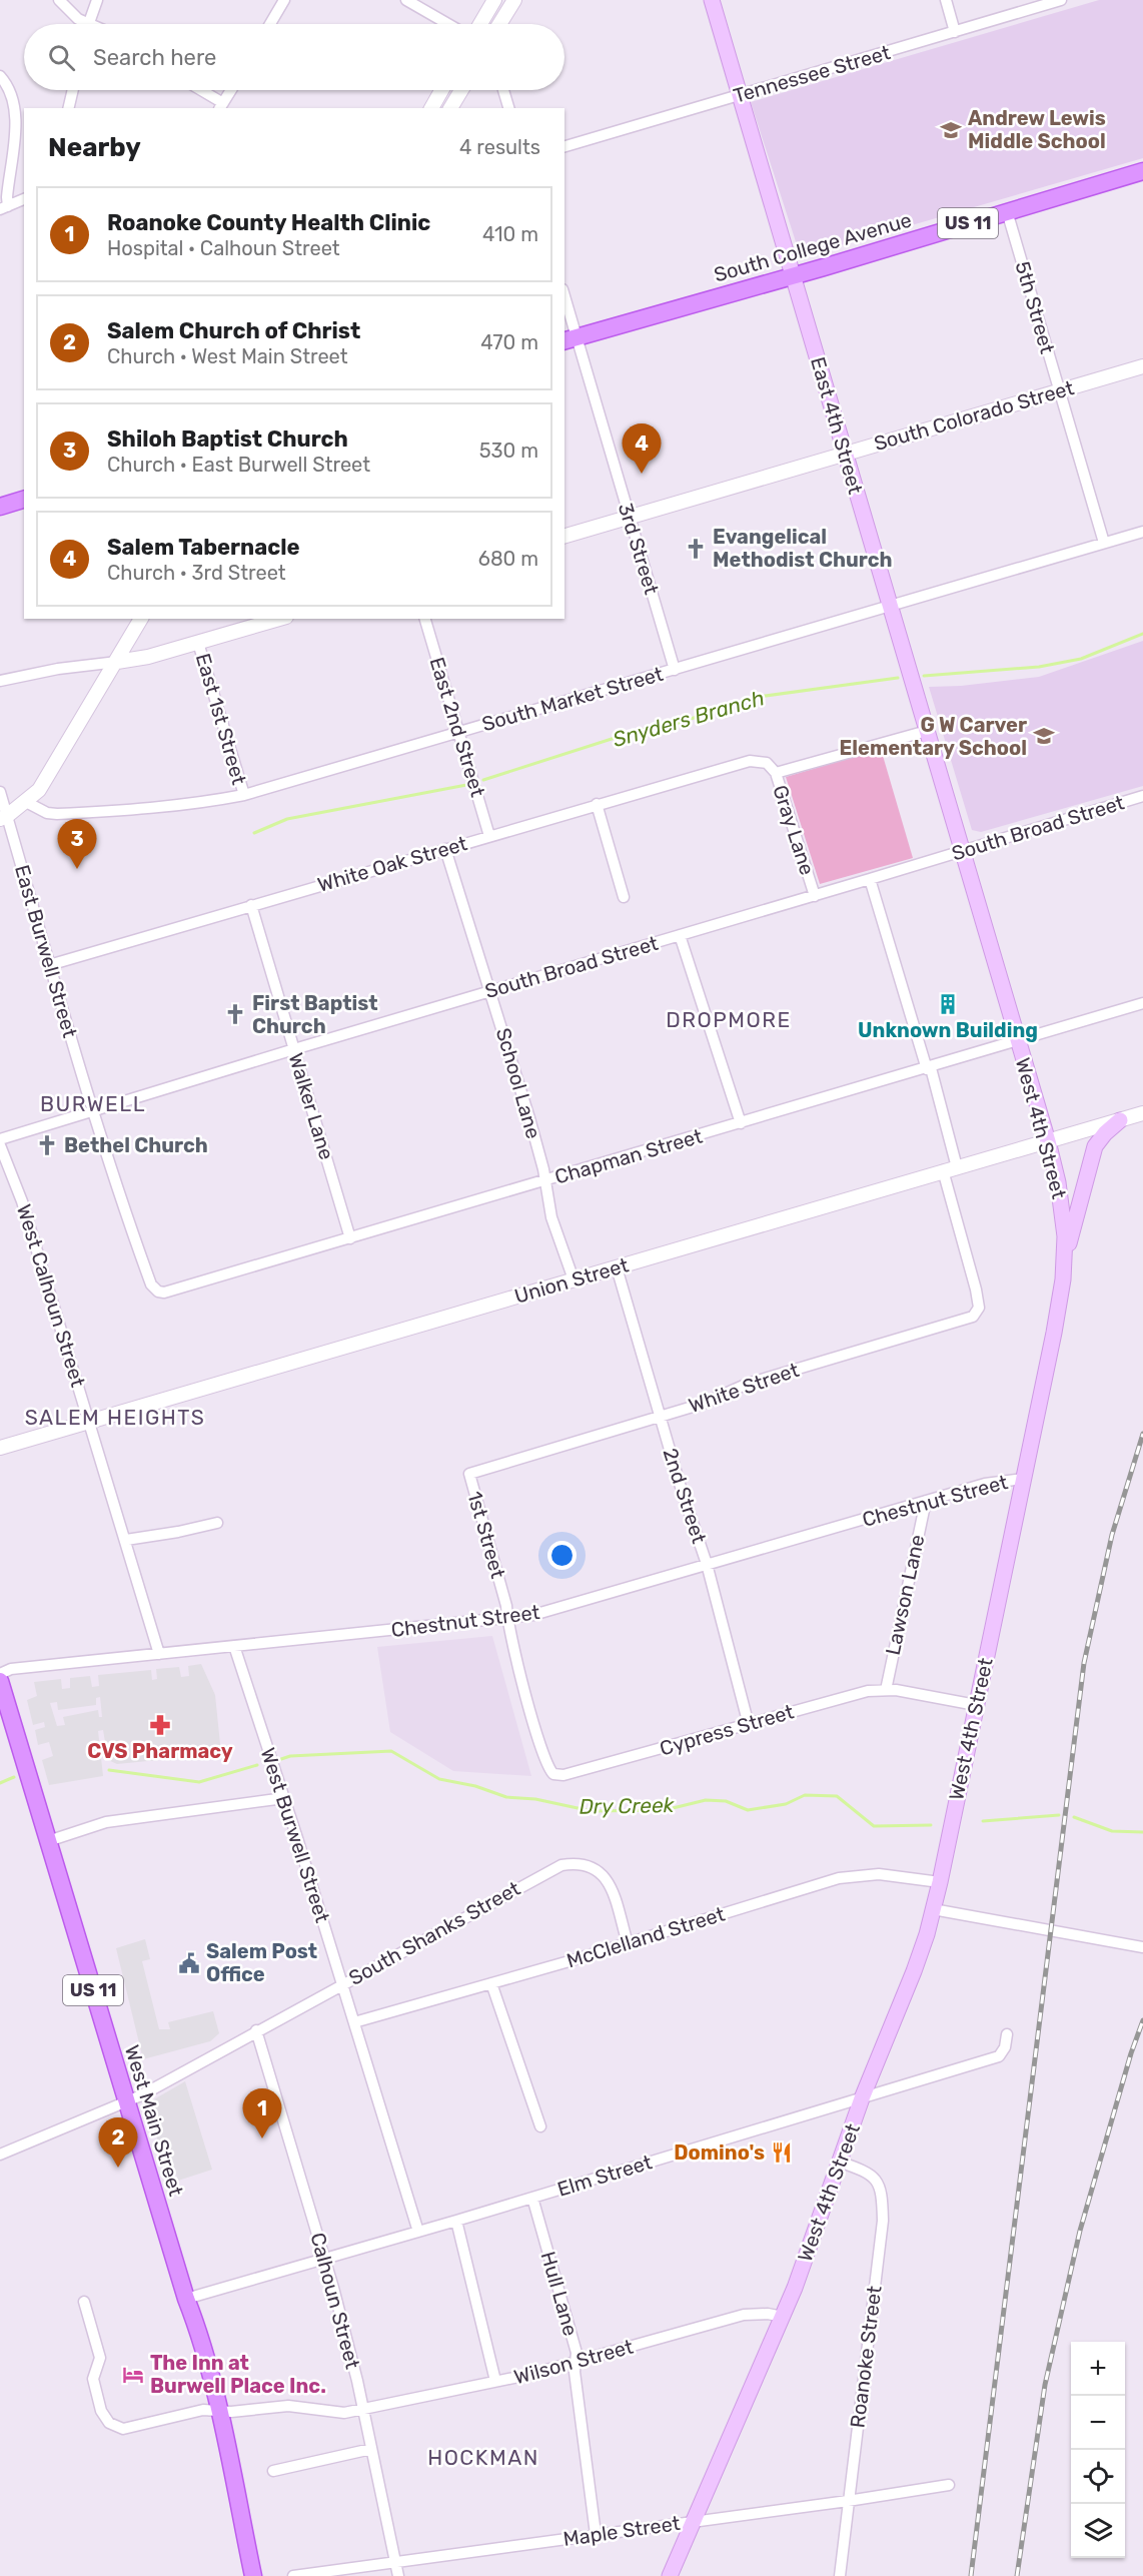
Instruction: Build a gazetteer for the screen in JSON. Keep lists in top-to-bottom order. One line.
{"streets":{"main road":["US 11","South College Avenue","East 4th Street","West 4th Street","West Main Street"],"street":["Tennessee Street","5th Street","South Colorado Street","3rd Street","South Market Street","East 1st Street","East 2nd Street","South Broad Street","Gray Lane","White Oak Street","East Burwell Street","School Lane","Walker Lane","Chapman Street","Union Street","West Calhoun Street","White Street","2nd Street","Chestnut Street","1st Street","Lawson Lane","Cypress Street","West Burwell Street","South Shanks Street","McClelland Street","Elm Street","Hull Lane","Calhoun Street","Roanoke Street","Wilson Street","Maple Street"]},"crossings":[["Tennessee Street","East 4th Street"],["South College Avenue","5th Street"],["South College Avenue","East 4th Street"],["South College Avenue","3rd Street"],["5th Street","South Colorado Street"],["5th Street","South Market Street"],["South Colorado Street","East 4th Street"],["South Colorado Street","3rd Street"],["East 4th Street","South Market Street"],["East 4th Street","South Broad Street"],["East 4th Street","West 4th Street"],["3rd Street","South Market Street"],["South Market Street","East 1st Street"],["South Market Street","East 2nd Street"],["East 2nd Street","White Oak Street"],["South Broad Street","Gray Lane"],["South Broad Street","East Burwell Street"],["South Broad Street","School Lane"],["South Broad Street","Walker Lane"],["South Broad Street","West 4th Street"],["South Broad Street","Chapman Street"],["Gray Lane","White Oak Street"],["White Oak Street","East Burwell Street"],["White Oak Street","School Lane"],["White Oak Street","Walker Lane"],["East Burwell Street","Chapman Street"],["School Lane","Chapman Street"],["School Lane","Union Street"],["Walker Lane","Chapman Street"],["West 4th Street","Chapman Street"],["West 4th Street","Union Street"],["West 4th Street","Chestnut Street"],["West 4th Street","Cypress Street"],["West 4th Street","McClelland Street"],["West 4th Street","Elm Street"],["West 4th Street","Roanoke Street"],["West 4th Street","Wilson Street"],["West 4th Street","Maple Street"],["Union Street","West Calhoun Street"],["Union Street","White Street"],["Union Street","2nd Street"],["West Calhoun Street","Chestnut Street"],["White Street","2nd Street"],["White Street","1st Street"],["2nd Street","Chestnut Street"],["2nd Street","Cypress Street"],["Chestnut Street","1st Street"],["Chestnut Street","Lawson Lane"],["Chestnut Street","West Burwell Street"],["1st Street","Cypress Street"],["Lawson Lane","Cypress Street"],["West Burwell Street","South Shanks Street"],["West Burwell Street","McClelland Street"],["West Burwell Street","Elm Street"],["South Shanks Street","McClelland Street"],["South Shanks Street","West Main Street"],["South Shanks Street","Calhoun Street"],["West Main Street","Elm Street"],["West Main Street","Wilson Street"],["Elm Street","Hull Lane"],["Elm Street","Calhoun Street"],["Hull Lane","Wilson Street"],["Hull Lane","Maple Street"],["Calhoun Street","Wilson Street"],["Calhoun Street","Maple Street"],["Roanoke Street","Maple Street"]],"districts":["DROPMORE","BURWELL","SALEM HEIGHTS","HOCKMAN"],"water":["Snyders Branch","Dry Creek"],"places":{"school or university":["Andrew Lewis Middle School","G W Carver Elementary School"],"church":["Evangelical Methodist Church","First Baptist Church","Bethel Church"],"building":["Unknown Building"],"pharmacy":["CVS Pharmacy"],"public building":["Salem Post Office"],"restaurant":["Domino's"],"hotel":["The Inn at Burwell Place Inc."]},"page":{"search":"Search here","heading":["Nearby","4 results"],"list":[{"mark":"1","name":"Roanoke County Health Clinic","note":"Hospital · Calhoun Street","value":"410 m"},{"mark":"2","name":"Salem Church of Christ","note":"Church · West Main Street","value":"470 m"},{"mark":"3","name":"Shiloh Baptist Church","note":"Church · East Burwell Street","value":"530 m"},{"mark":"4","name":"Salem Tabernacle","note":"Church · 3rd Street","value":"680 m"}],"pins":["4","3","1","2"],"map_buttons":["+","−"]}}
